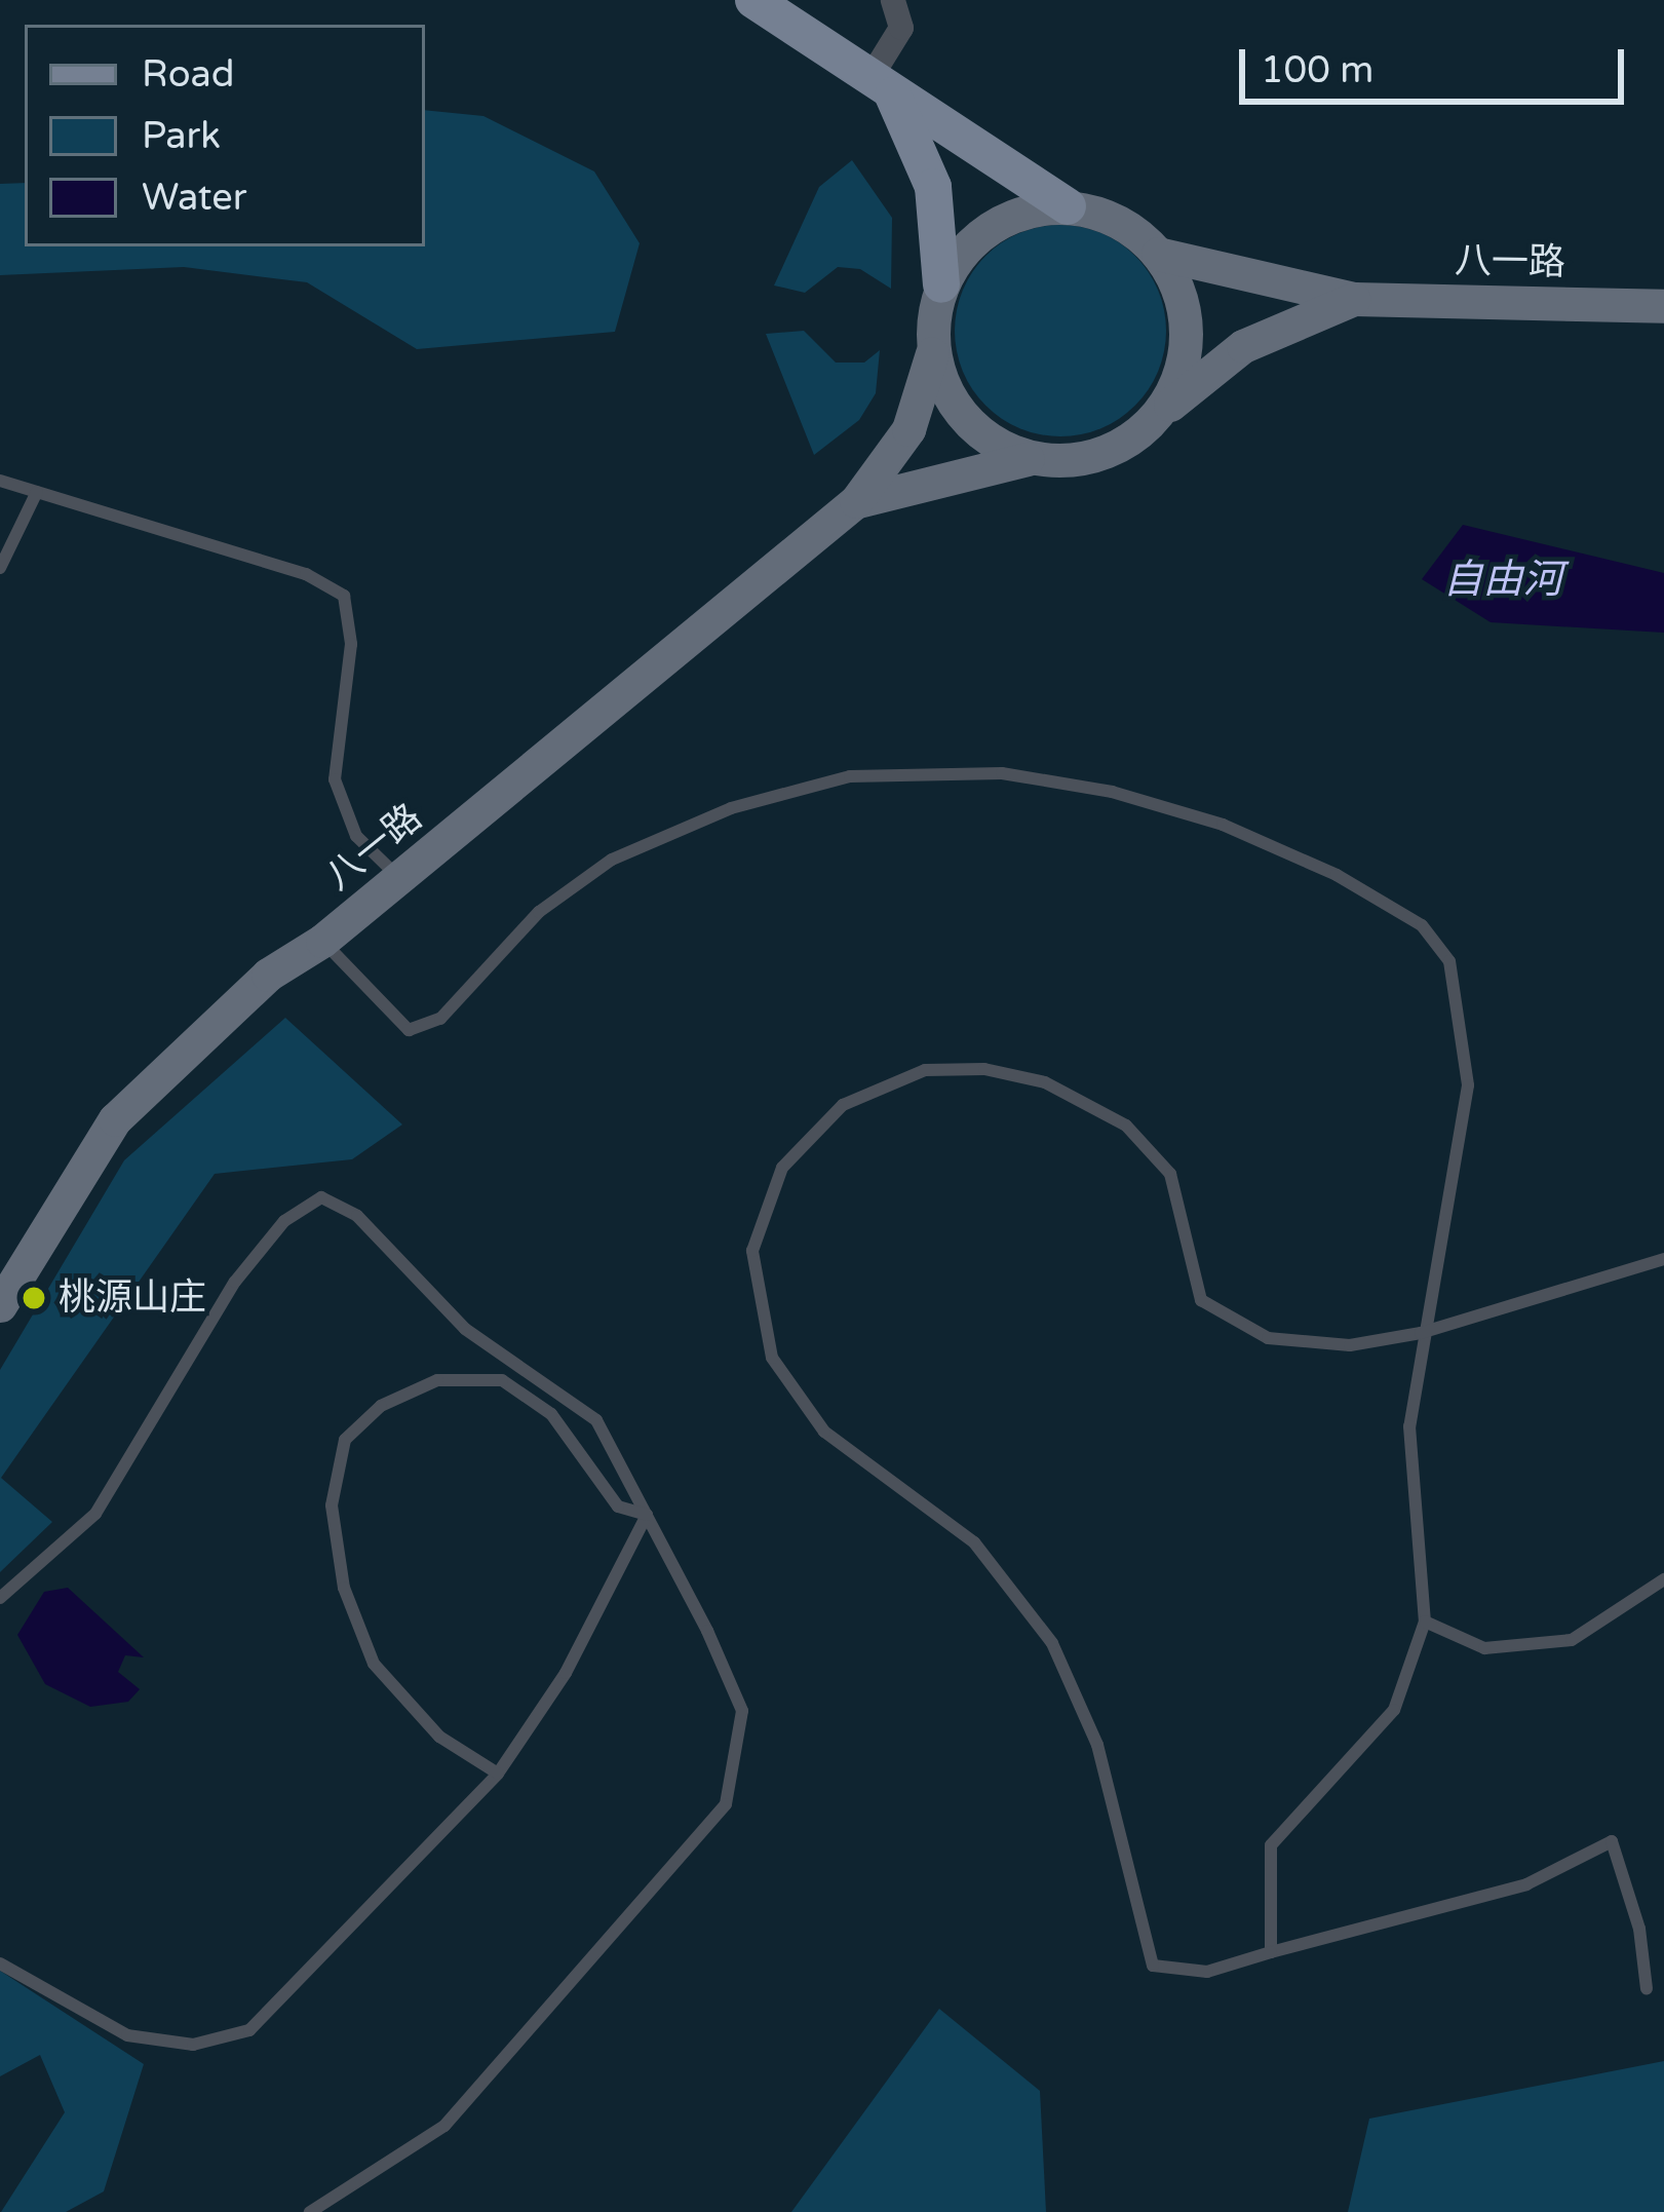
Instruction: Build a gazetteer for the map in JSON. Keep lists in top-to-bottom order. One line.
{"streets":{"main road":["八一路"]},"water":["自由河"],"places":["桃源山庄"],"legend":["Road","Park","Water"],"scale_bar":"100 m"}
